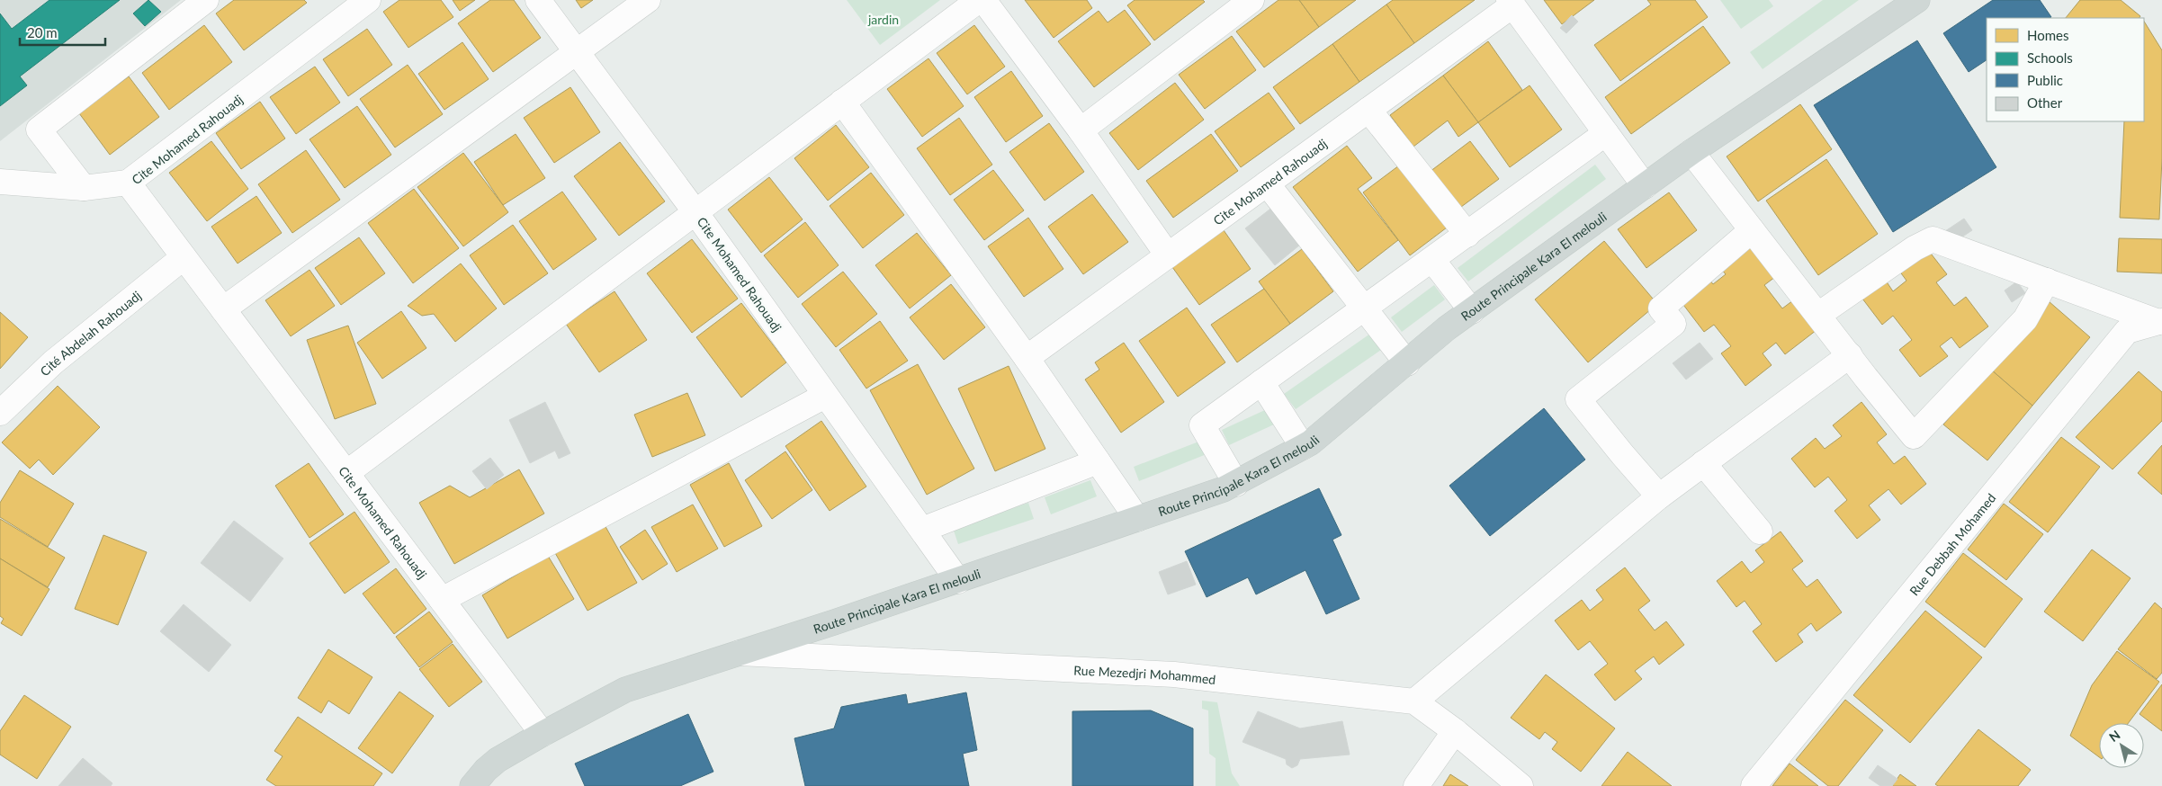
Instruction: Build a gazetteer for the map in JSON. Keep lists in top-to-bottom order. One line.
{"streets":{"main road":["Route Principale Kara El melouli"],"street":["Cite Mohamed Rahouadj","Cité Abdelah Rahouadj","Rue Debbah Mohamed","Rue Mezedjri Mohammed"]},"crossings":[["Cite Mohamed Rahouadj","Route Principale Kara El melouli"],["Cite Mohamed Rahouadj","Cité Abdelah Rahouadj"],["Route Principale Kara El melouli","Rue Mezedjri Mohammed"]],"parks":["jardin"],"legend":["Homes","Schools","Public","Other"],"scale_bar":"20 m","north":"top left"}
